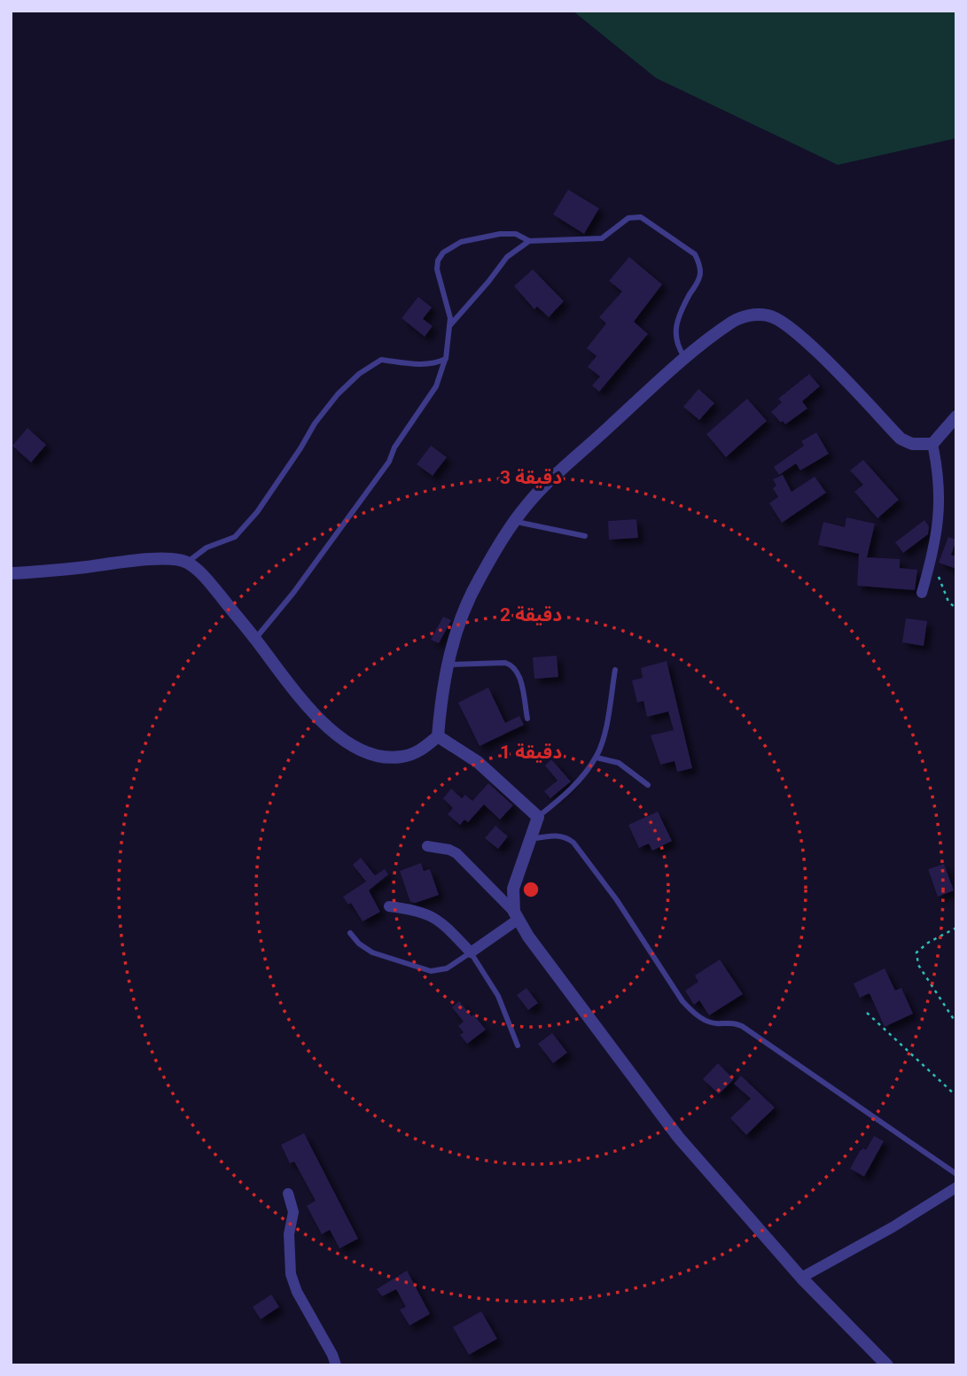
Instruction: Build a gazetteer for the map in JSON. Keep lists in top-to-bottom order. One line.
{"rings":["3 دقيقة","2 دقيقة","1 دقيقة"]}
